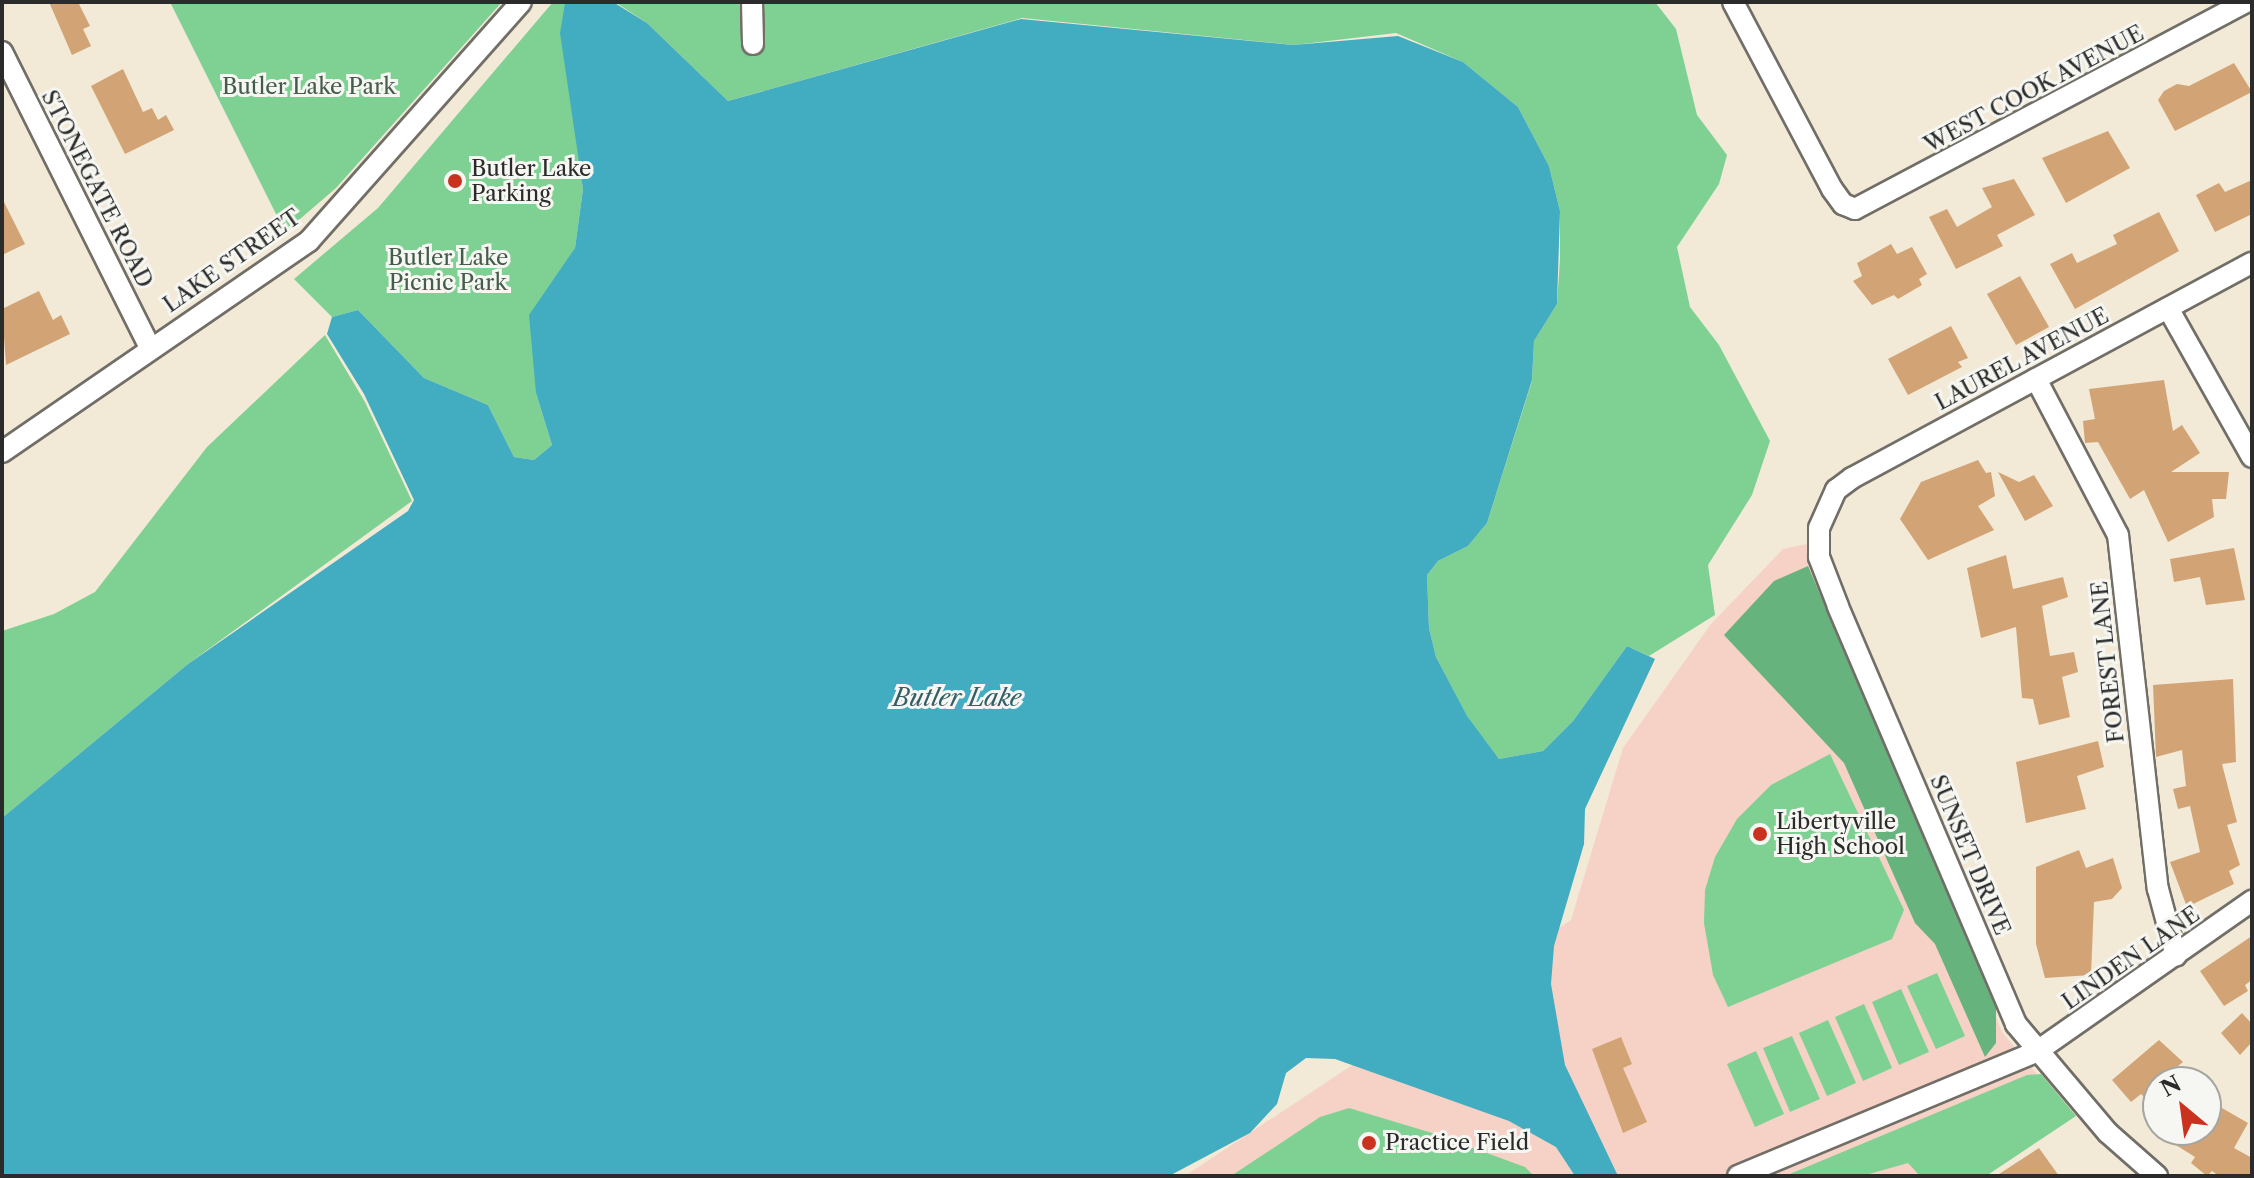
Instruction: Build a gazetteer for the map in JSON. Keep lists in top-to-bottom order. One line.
{"streets":{"street":["WEST COOK AVENUE","STONEGATE ROAD","LAKE STREET","LAUREL AVENUE","FOREST LANE","SUNSET DRIVE","LINDEN LANE"]},"crossings":[["STONEGATE ROAD","LAKE STREET"],["LAUREL AVENUE","FOREST LANE"],["LAUREL AVENUE","SUNSET DRIVE"],["FOREST LANE","LINDEN LANE"],["SUNSET DRIVE","LINDEN LANE"]],"water":["Butler Lake"],"parks":["Butler Lake Park","Butler Lake Picnic Park"],"places":["Butler Lake Parking","Libertyville High School","Practice Field"],"north":"top left"}
